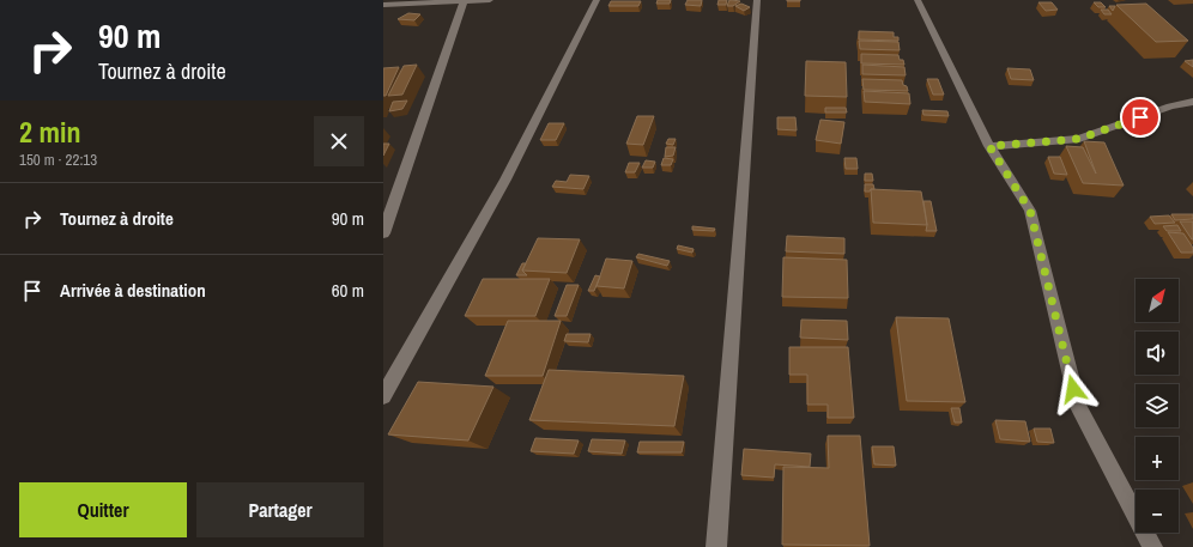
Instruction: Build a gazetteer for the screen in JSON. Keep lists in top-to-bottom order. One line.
{"north":"top right","page":{"turn":["90 m","Tournez à droite"],"heading":["2 min","150 m · 22:13"],"list":[{"name":"Tournez à droite","value":"90 m"},{"name":"Arrivée à destination","value":"60 m"}],"map_buttons":["+","−"],"buttons":["Quitter","Partager"]}}
